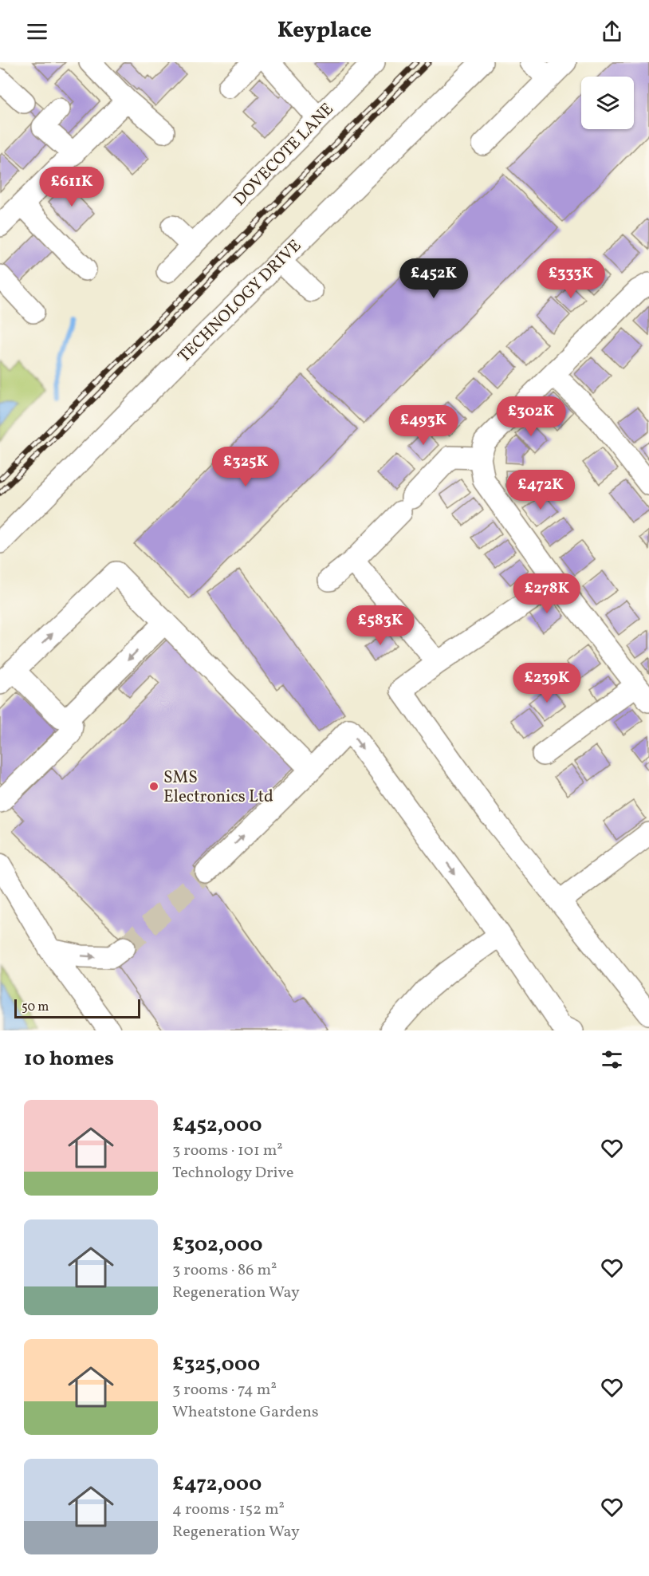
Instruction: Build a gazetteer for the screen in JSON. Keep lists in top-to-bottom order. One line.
{"streets":{"street":["DOVECOTE LANE","TECHNOLOGY DRIVE"]},"places":["SMS Electronics Ltd"],"scale_bar":"50 m","page":{"header":"Keyplace","price":["£611K","£452K","£333K","£302K","£493K","£325K","£472K","£278K","£583K","£239K"],"scale":"50 m","heading":"10 homes","list":[{"name":"£452,000","note":"3 rooms · 101 m² · Technology Drive"},{"name":"£302,000","note":"3 rooms · 86 m² · Regeneration Way"},{"name":"£325,000","note":"3 rooms · 74 m² · Wheatstone Gardens"},{"name":"£472,000","note":"4 rooms · 152 m² · Regeneration Way"}]}}
